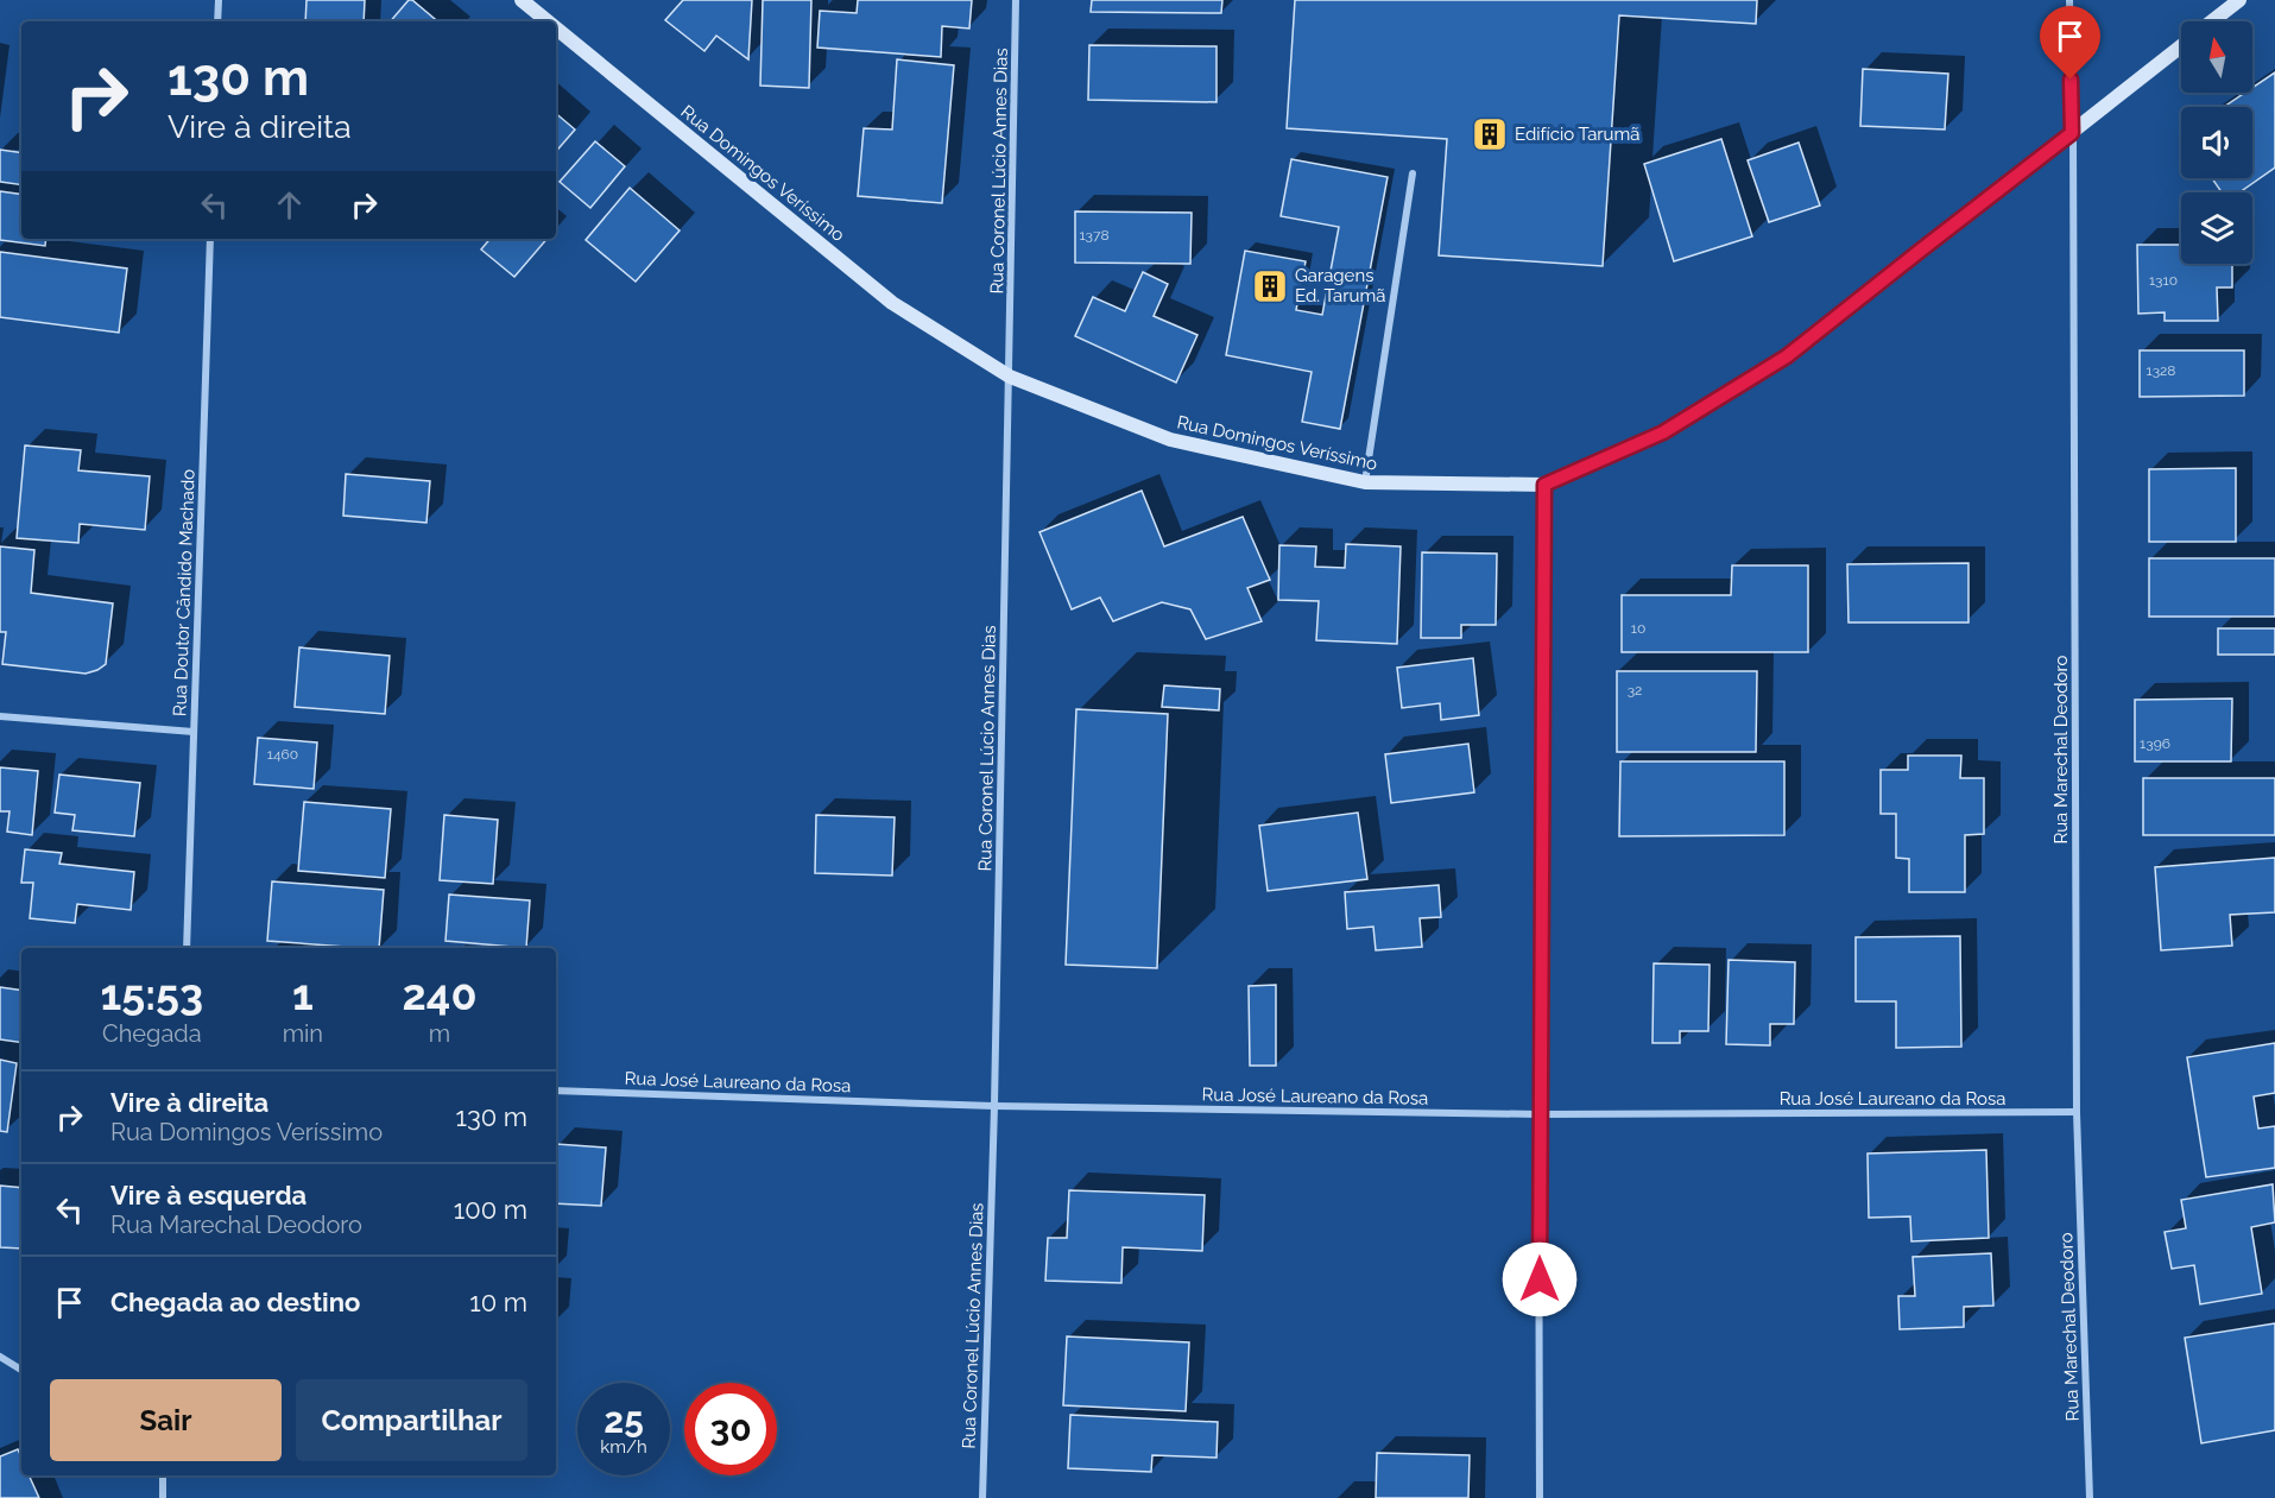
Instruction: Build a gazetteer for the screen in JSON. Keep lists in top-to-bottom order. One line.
{"streets":{"street":["Rua Coronel Lúcio Annes Dias","Rua Domingos Veríssimo","Rua Doutor Cândido Machado","Rua Marechal Deodoro","Rua José Laureano da Rosa"]},"crossings":[["Rua Coronel Lúcio Annes Dias","Rua Domingos Veríssimo"],["Rua Coronel Lúcio Annes Dias","Rua José Laureano da Rosa"],["Rua Domingos Veríssimo","Rua Marechal Deodoro"],["Rua Marechal Deodoro","Rua José Laureano da Rosa"]],"places":{"building":["Edifício Tarumã","Garagens Ed. Tarumã"]},"house_numbers":["1378","1310","1328","10","32","1396","1460"],"north":"top","page":{"turn":["130 m","Vire à direita"],"eta":["15:53","Chegada","1","min","240","m"],"list":[{"name":"Vire à direita","note":"Rua Domingos Veríssimo","value":"130 m"},{"name":"Vire à esquerda","note":"Rua Marechal Deodoro","value":"100 m"},{"name":"Chegada ao destino","value":"10 m"}],"buttons":["Sair","Compartilhar"],"speed":"25 km/h","limit":"30"}}
